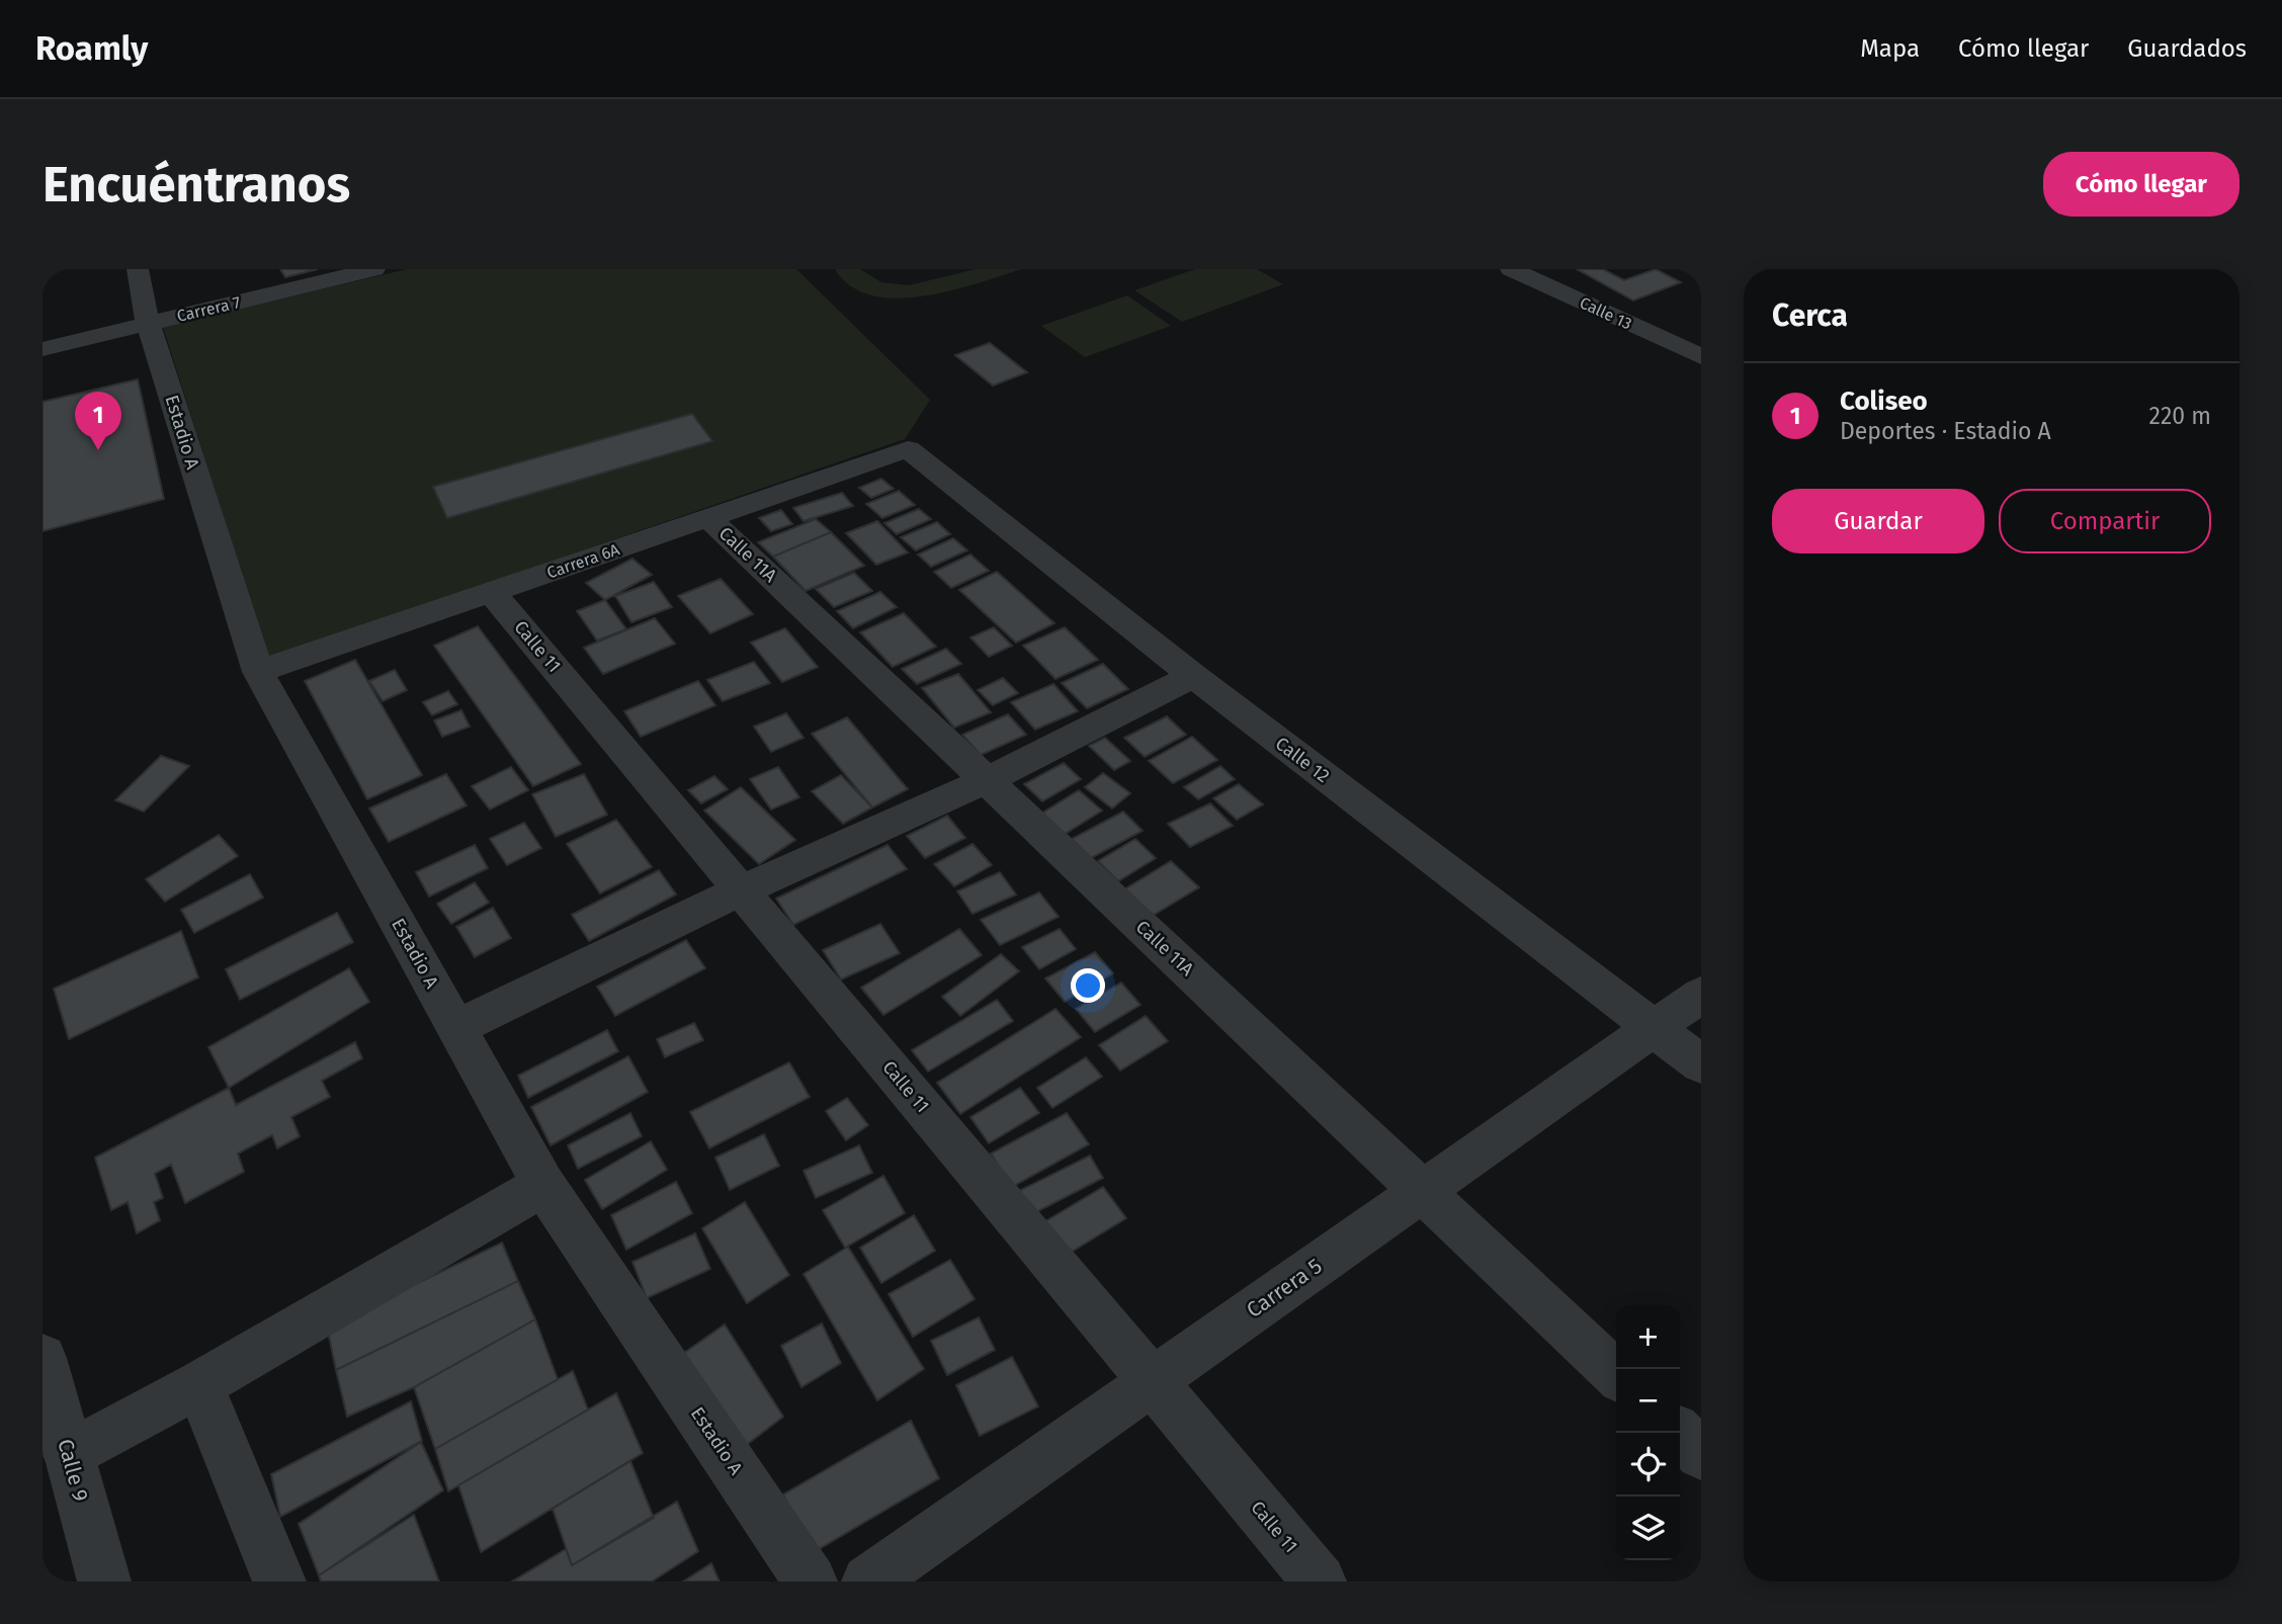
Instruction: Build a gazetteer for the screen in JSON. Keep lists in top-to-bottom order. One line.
{"streets":{"street":["Carrera 7","Calle 13","Estadio A","Calle 11A","Carrera 6A","Calle 11","Calle 12","Carrera 5","Calle 9"]},"crossings":[["Carrera 7","Estadio A"],["Estadio A","Carrera 6A"],["Calle 11A","Carrera 6A"],["Calle 11A","Carrera 5"],["Carrera 6A","Calle 11"],["Carrera 6A","Calle 12"],["Calle 11","Carrera 5"],["Calle 12","Carrera 5"]],"page":{"header":"Roamly","nav":["Mapa","Cómo llegar","Guardados"],"buttons":["Cómo llegar",["Guardar","Compartir"]],"title":"Encuéntranos","heading":"Cerca","list":[{"mark":"1","name":"Coliseo","note":"Deportes · Estadio A","value":"220 m"}],"pins":"1","map_buttons":["+","−"]}}
